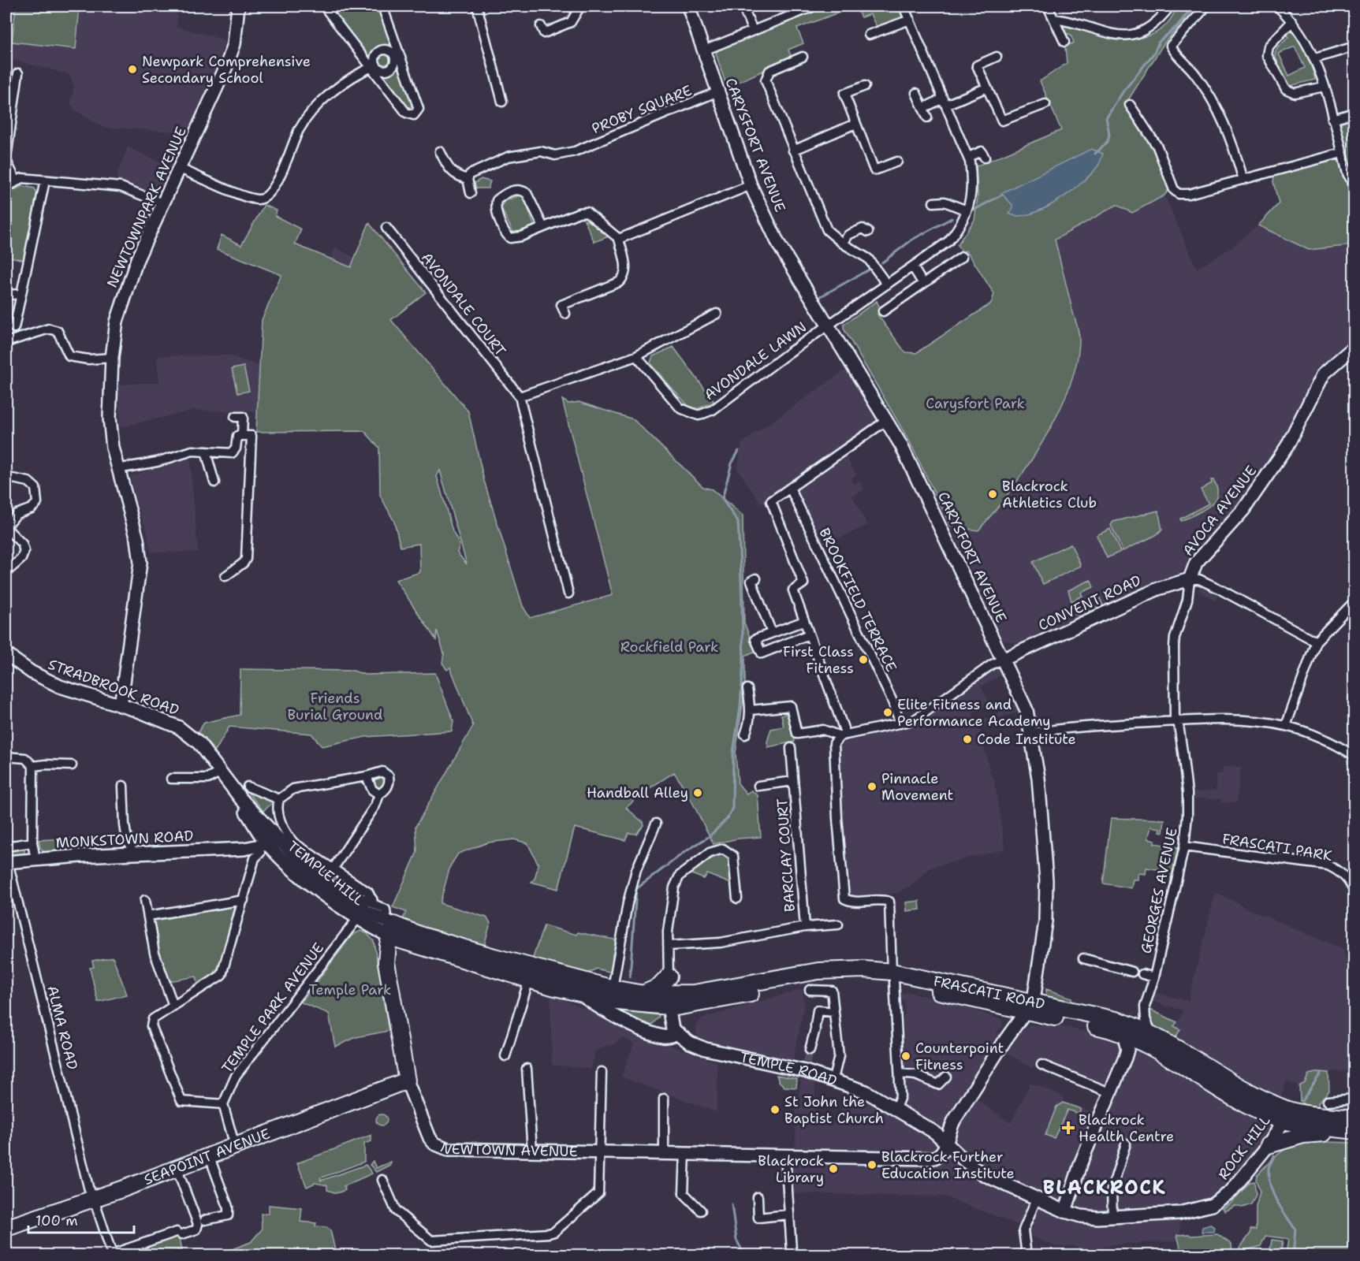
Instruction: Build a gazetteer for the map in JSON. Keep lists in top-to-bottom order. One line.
{"streets":{"highway":["FRASCATI ROAD","NEWTOWN AVENUE","SEAPOINT AVENUE"],"main road":["CARYSFORT AVENUE","NEWTOWNPARK AVENUE","AVOCA AVENUE","CONVENT ROAD","STRADBROOK ROAD","MONKSTOWN ROAD","TEMPLE HILL","TEMPLE ROAD","ROCK HILL"],"street":["PROBY SQUARE","AVONDALE COURT","AVONDALE LAWN","BROOKFIELD TERRACE","FRASCATI PARK","BARCLAY COURT","GEORGES AVENUE","TEMPLE PARK AVENUE","ALMA ROAD"]},"crossings":[["PROBY SQUARE","CARYSFORT AVENUE"],["CARYSFORT AVENUE","AVONDALE LAWN"],["CARYSFORT AVENUE","CONVENT ROAD"],["CARYSFORT AVENUE","FRASCATI ROAD"],["CARYSFORT AVENUE","TEMPLE ROAD"],["CARYSFORT AVENUE","NEWTOWN AVENUE"],["NEWTOWNPARK AVENUE","STRADBROOK ROAD"],["AVOCA AVENUE","CONVENT ROAD"],["AVOCA AVENUE","GEORGES AVENUE"],["CONVENT ROAD","GEORGES AVENUE"],["STRADBROOK ROAD","MONKSTOWN ROAD"],["STRADBROOK ROAD","TEMPLE HILL"],["MONKSTOWN ROAD","TEMPLE HILL"],["MONKSTOWN ROAD","ALMA ROAD"],["FRASCATI PARK","GEORGES AVENUE"],["TEMPLE HILL","TEMPLE PARK AVENUE"],["TEMPLE HILL","NEWTOWN AVENUE"],["GEORGES AVENUE","FRASCATI ROAD"],["FRASCATI ROAD","ROCK HILL"],["ALMA ROAD","SEAPOINT AVENUE"],["TEMPLE ROAD","ROCK HILL"],["TEMPLE ROAD","NEWTOWN AVENUE"],["NEWTOWN AVENUE","SEAPOINT AVENUE"]],"districts":["BLACKROCK"],"parks":["Carysfort Park","Rockfield Park","Friends Burial Ground","Temple Park"],"places":{"other":["Newpark Comprehensive Secondary School","Blackrock Athletics Club","First Class Fitness","Elite Fitness and Performance Academy","Code Institute","Pinnacle Movement","Handball Alley","Counterpoint Fitness","St John the Baptist Church","Blackrock Further Education Institute","Blackrock Library"],"health":["Blackrock Health Centre"]},"scale_bar":"100 m"}
